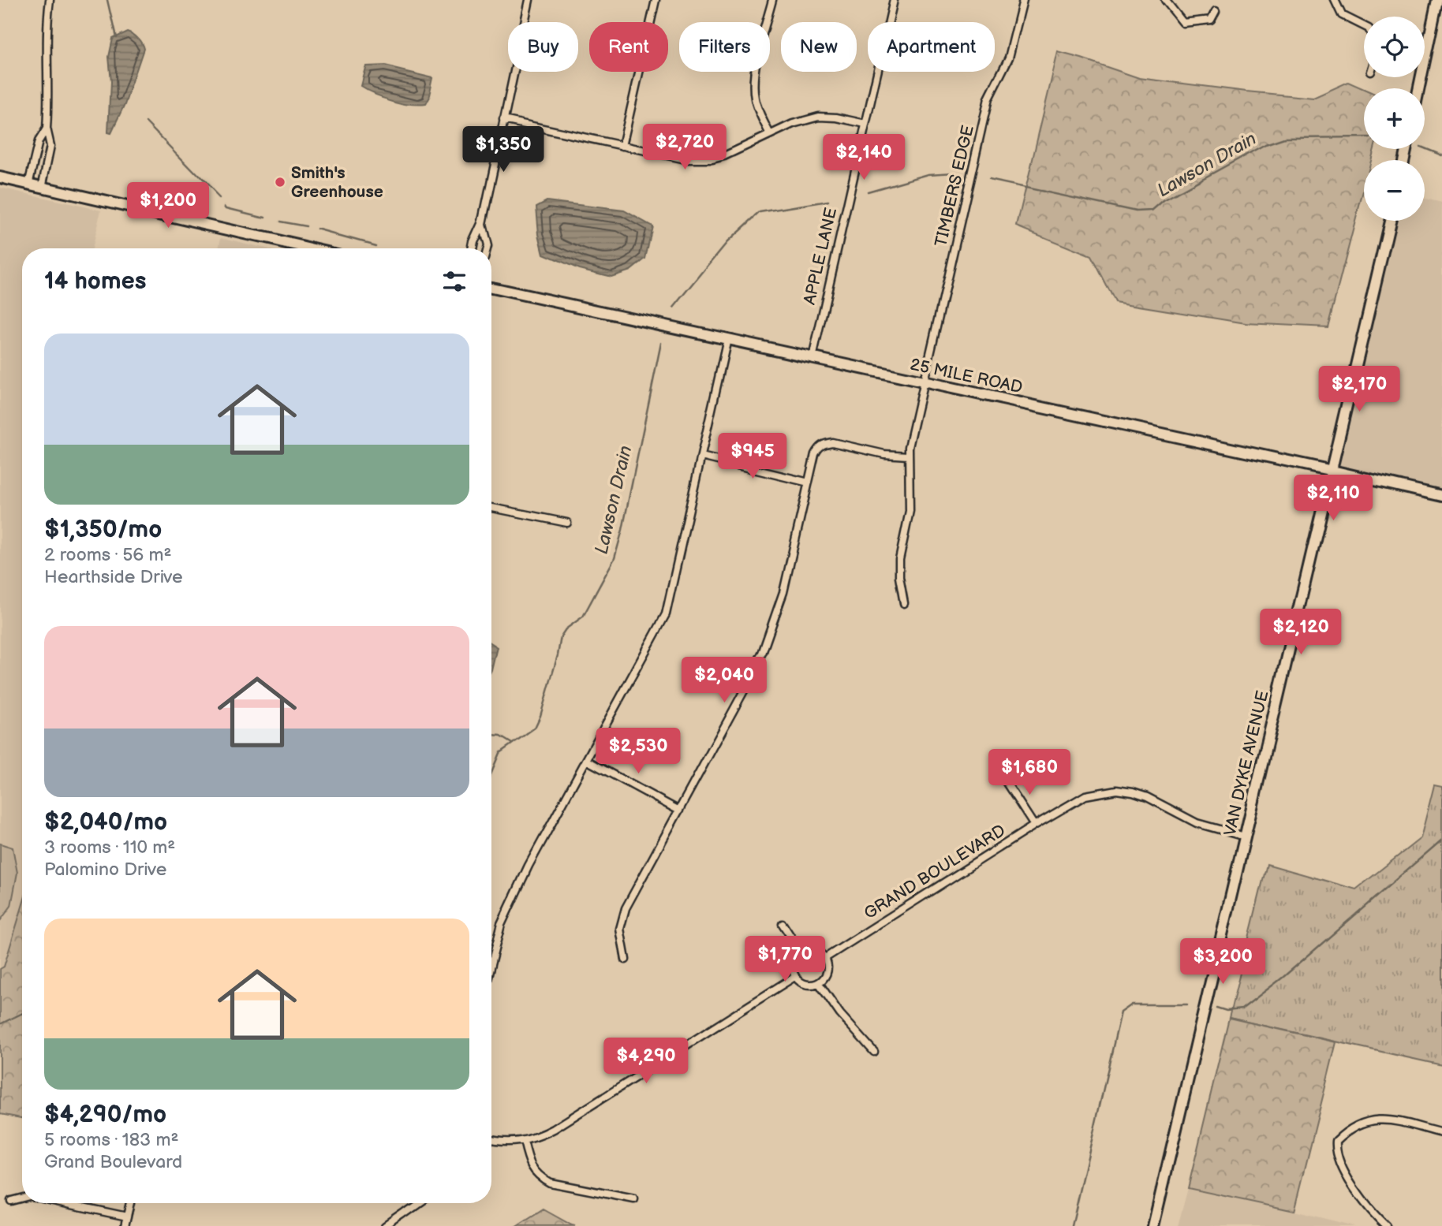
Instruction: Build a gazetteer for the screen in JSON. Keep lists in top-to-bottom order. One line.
{"streets":{"street":["TIMBERS EDGE","APPLE LANE","25 MILE ROAD","VAN DYKE AVENUE","GRAND BOULEVARD"]},"crossings":[["TIMBERS EDGE","25 MILE ROAD"],["APPLE LANE","25 MILE ROAD"],["25 MILE ROAD","VAN DYKE AVENUE"],["VAN DYKE AVENUE","GRAND BOULEVARD"]],"water":["Lawson Drain"],"places":["Smith's Greenhouse"],"page":{"map_buttons":["+","−"],"chip":["Buy","Rent","Filters","New","Apartment"],"price":["$2,720","$1,350","$2,140","$1,200","$2,170","$945","$2,110","$2,120","$2,040","$2,530","$1,680","$1,770","$3,200","$4,290"],"heading":"14 homes","list":[{"name":"$1,350/mo","note":"2 rooms · 56 m² · Hearthside Drive"},{"name":"$2,040/mo","note":"3 rooms · 110 m² · Palomino Drive"},{"name":"$4,290/mo","note":"5 rooms · 183 m² · Grand Boulevard"}]}}
